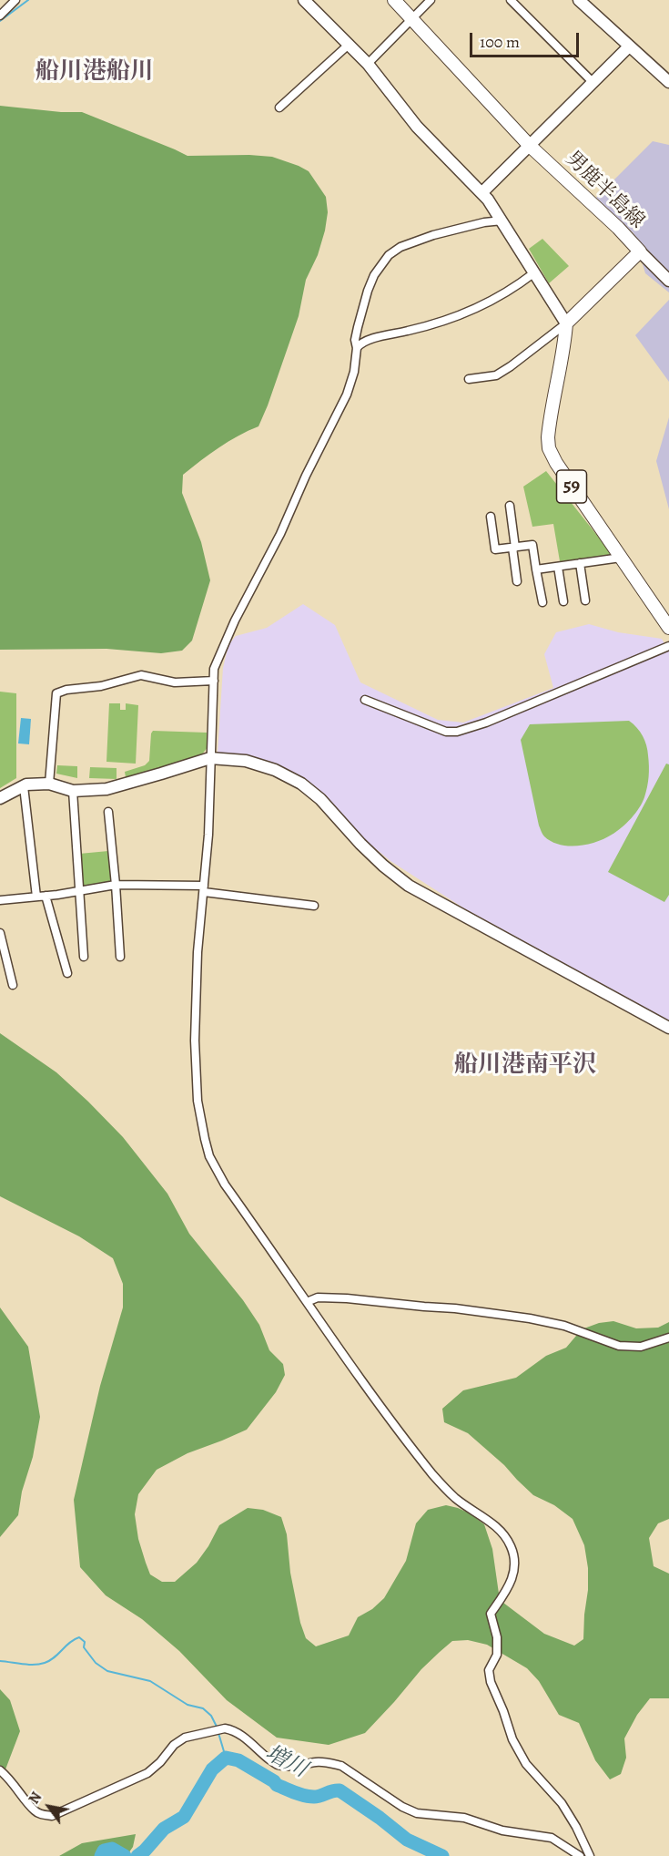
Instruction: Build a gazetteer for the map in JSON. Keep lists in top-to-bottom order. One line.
{"streets":{"main road":["男鹿半島線","59"]},"crossings":[["男鹿半島線","59"]],"districts":["船川港船川","船川港南平沢"],"water":["増川"],"scale_bar":"100 m","north":"top left"}
